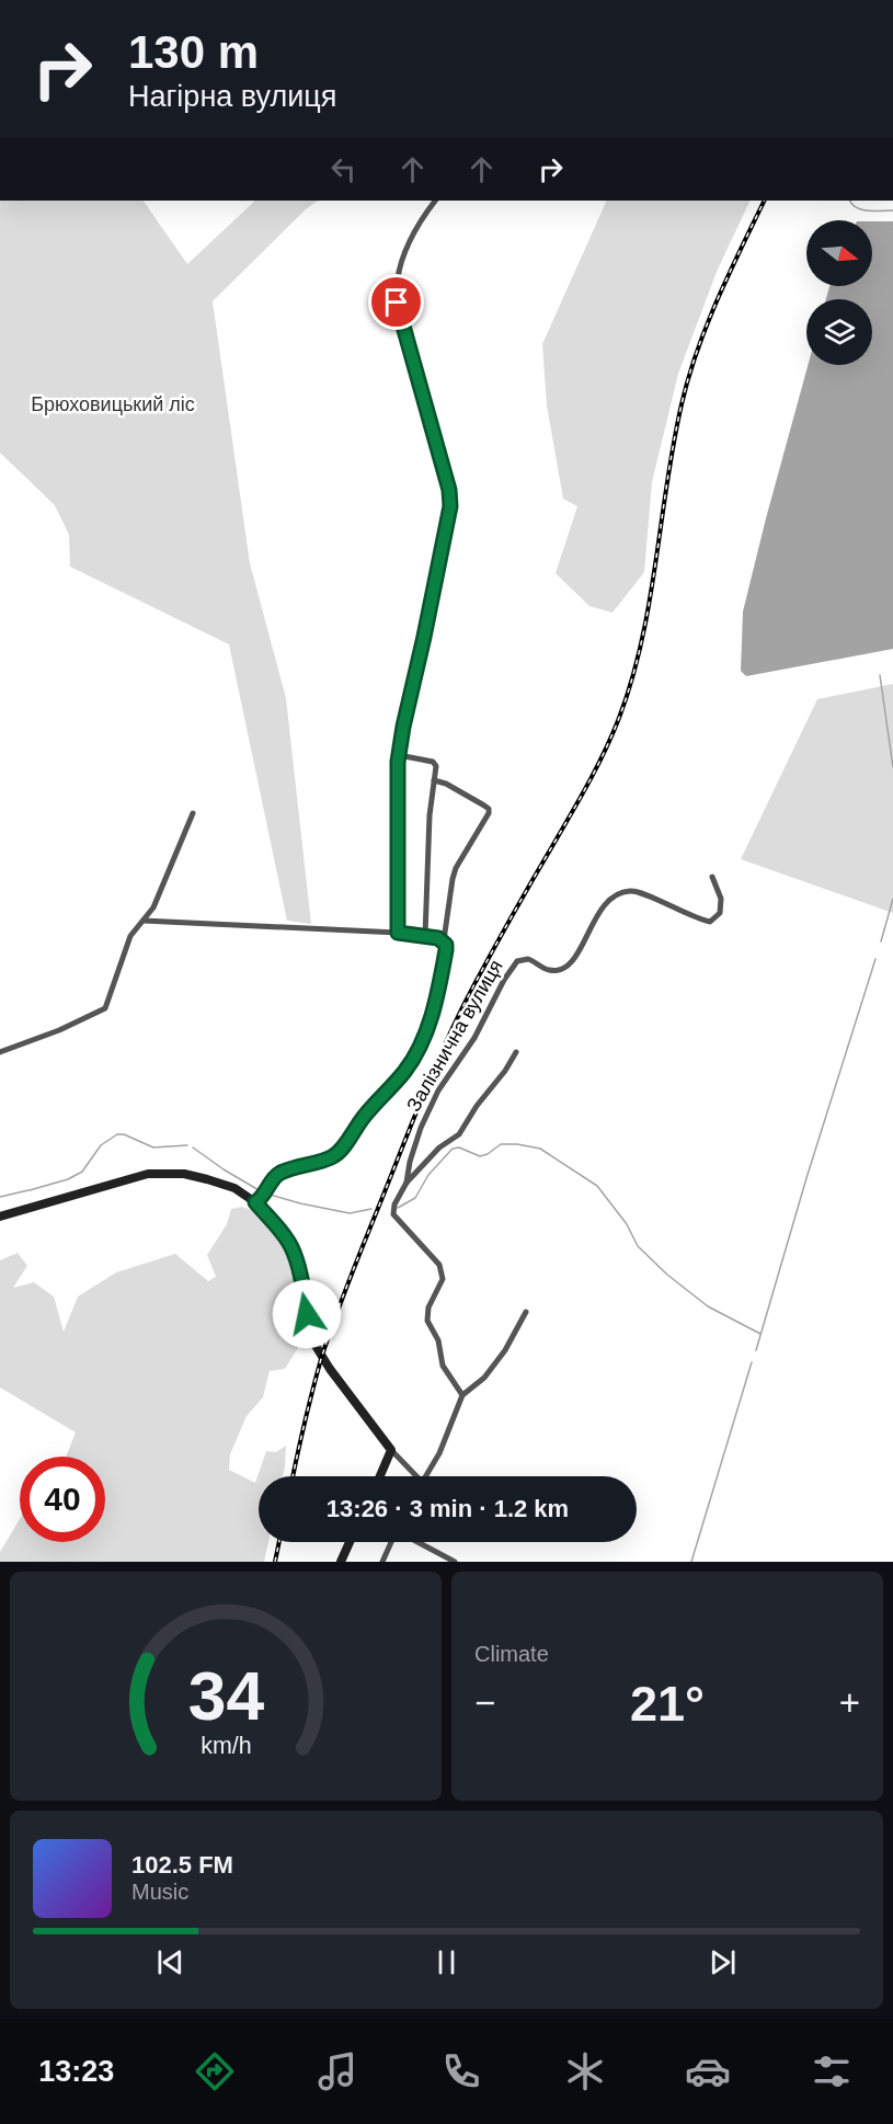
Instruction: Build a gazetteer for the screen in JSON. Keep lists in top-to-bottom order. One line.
{"streets":{"street":["Залізнична вулиця"]},"parks":["Брюховицький ліс"],"north":"right","page":{"turn":["130 m","Нагірна вулиця"],"limit":"40","trip":"13:26 · 3 min · 1.2 km","tile":"Climate","heat":["−","21°","+"],"song":["102.5 FM","Music"],"tabs":"13:23","gauge":["34","km/h"]}}
